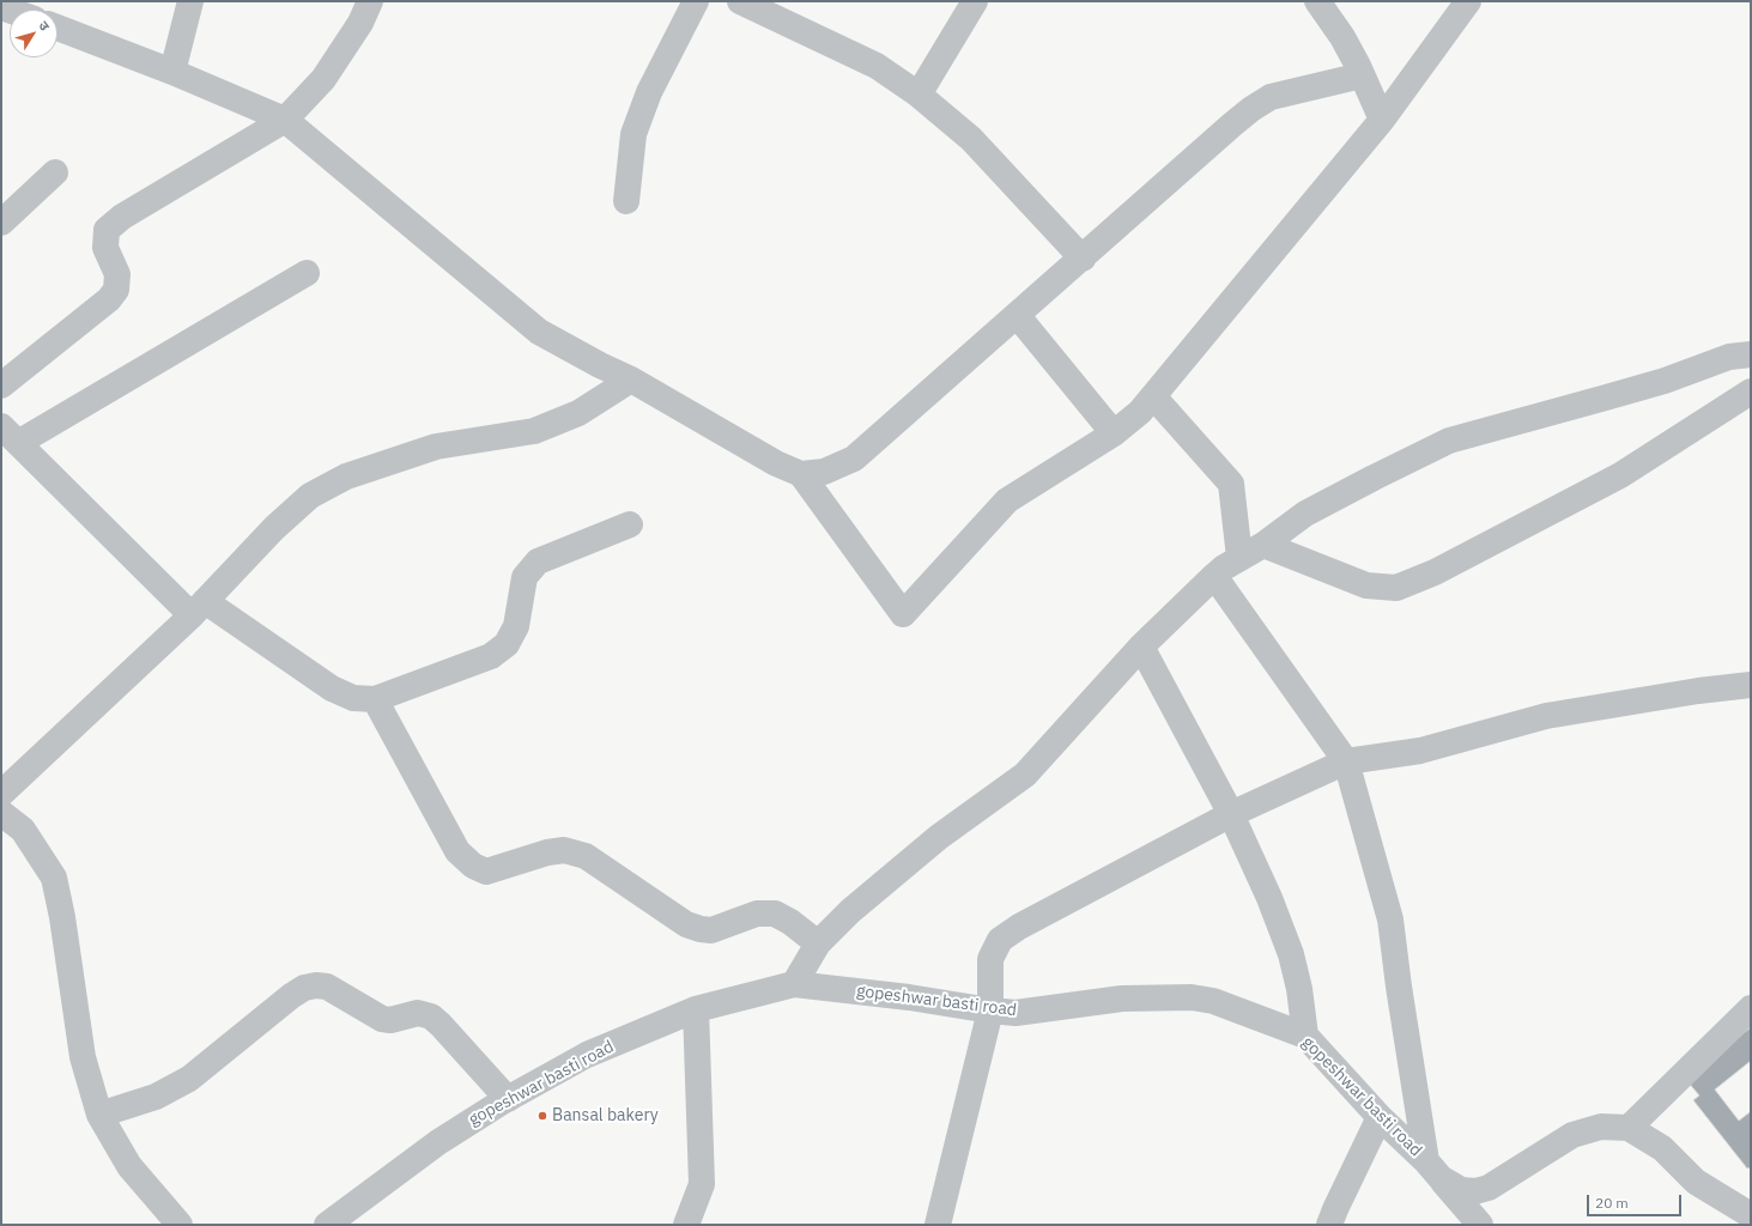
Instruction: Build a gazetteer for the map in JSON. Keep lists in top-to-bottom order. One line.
{"streets":{"street":["gopeshwar basti road"]},"places":["Bansal bakery"],"scale_bar":"20 m","north":"top right"}
